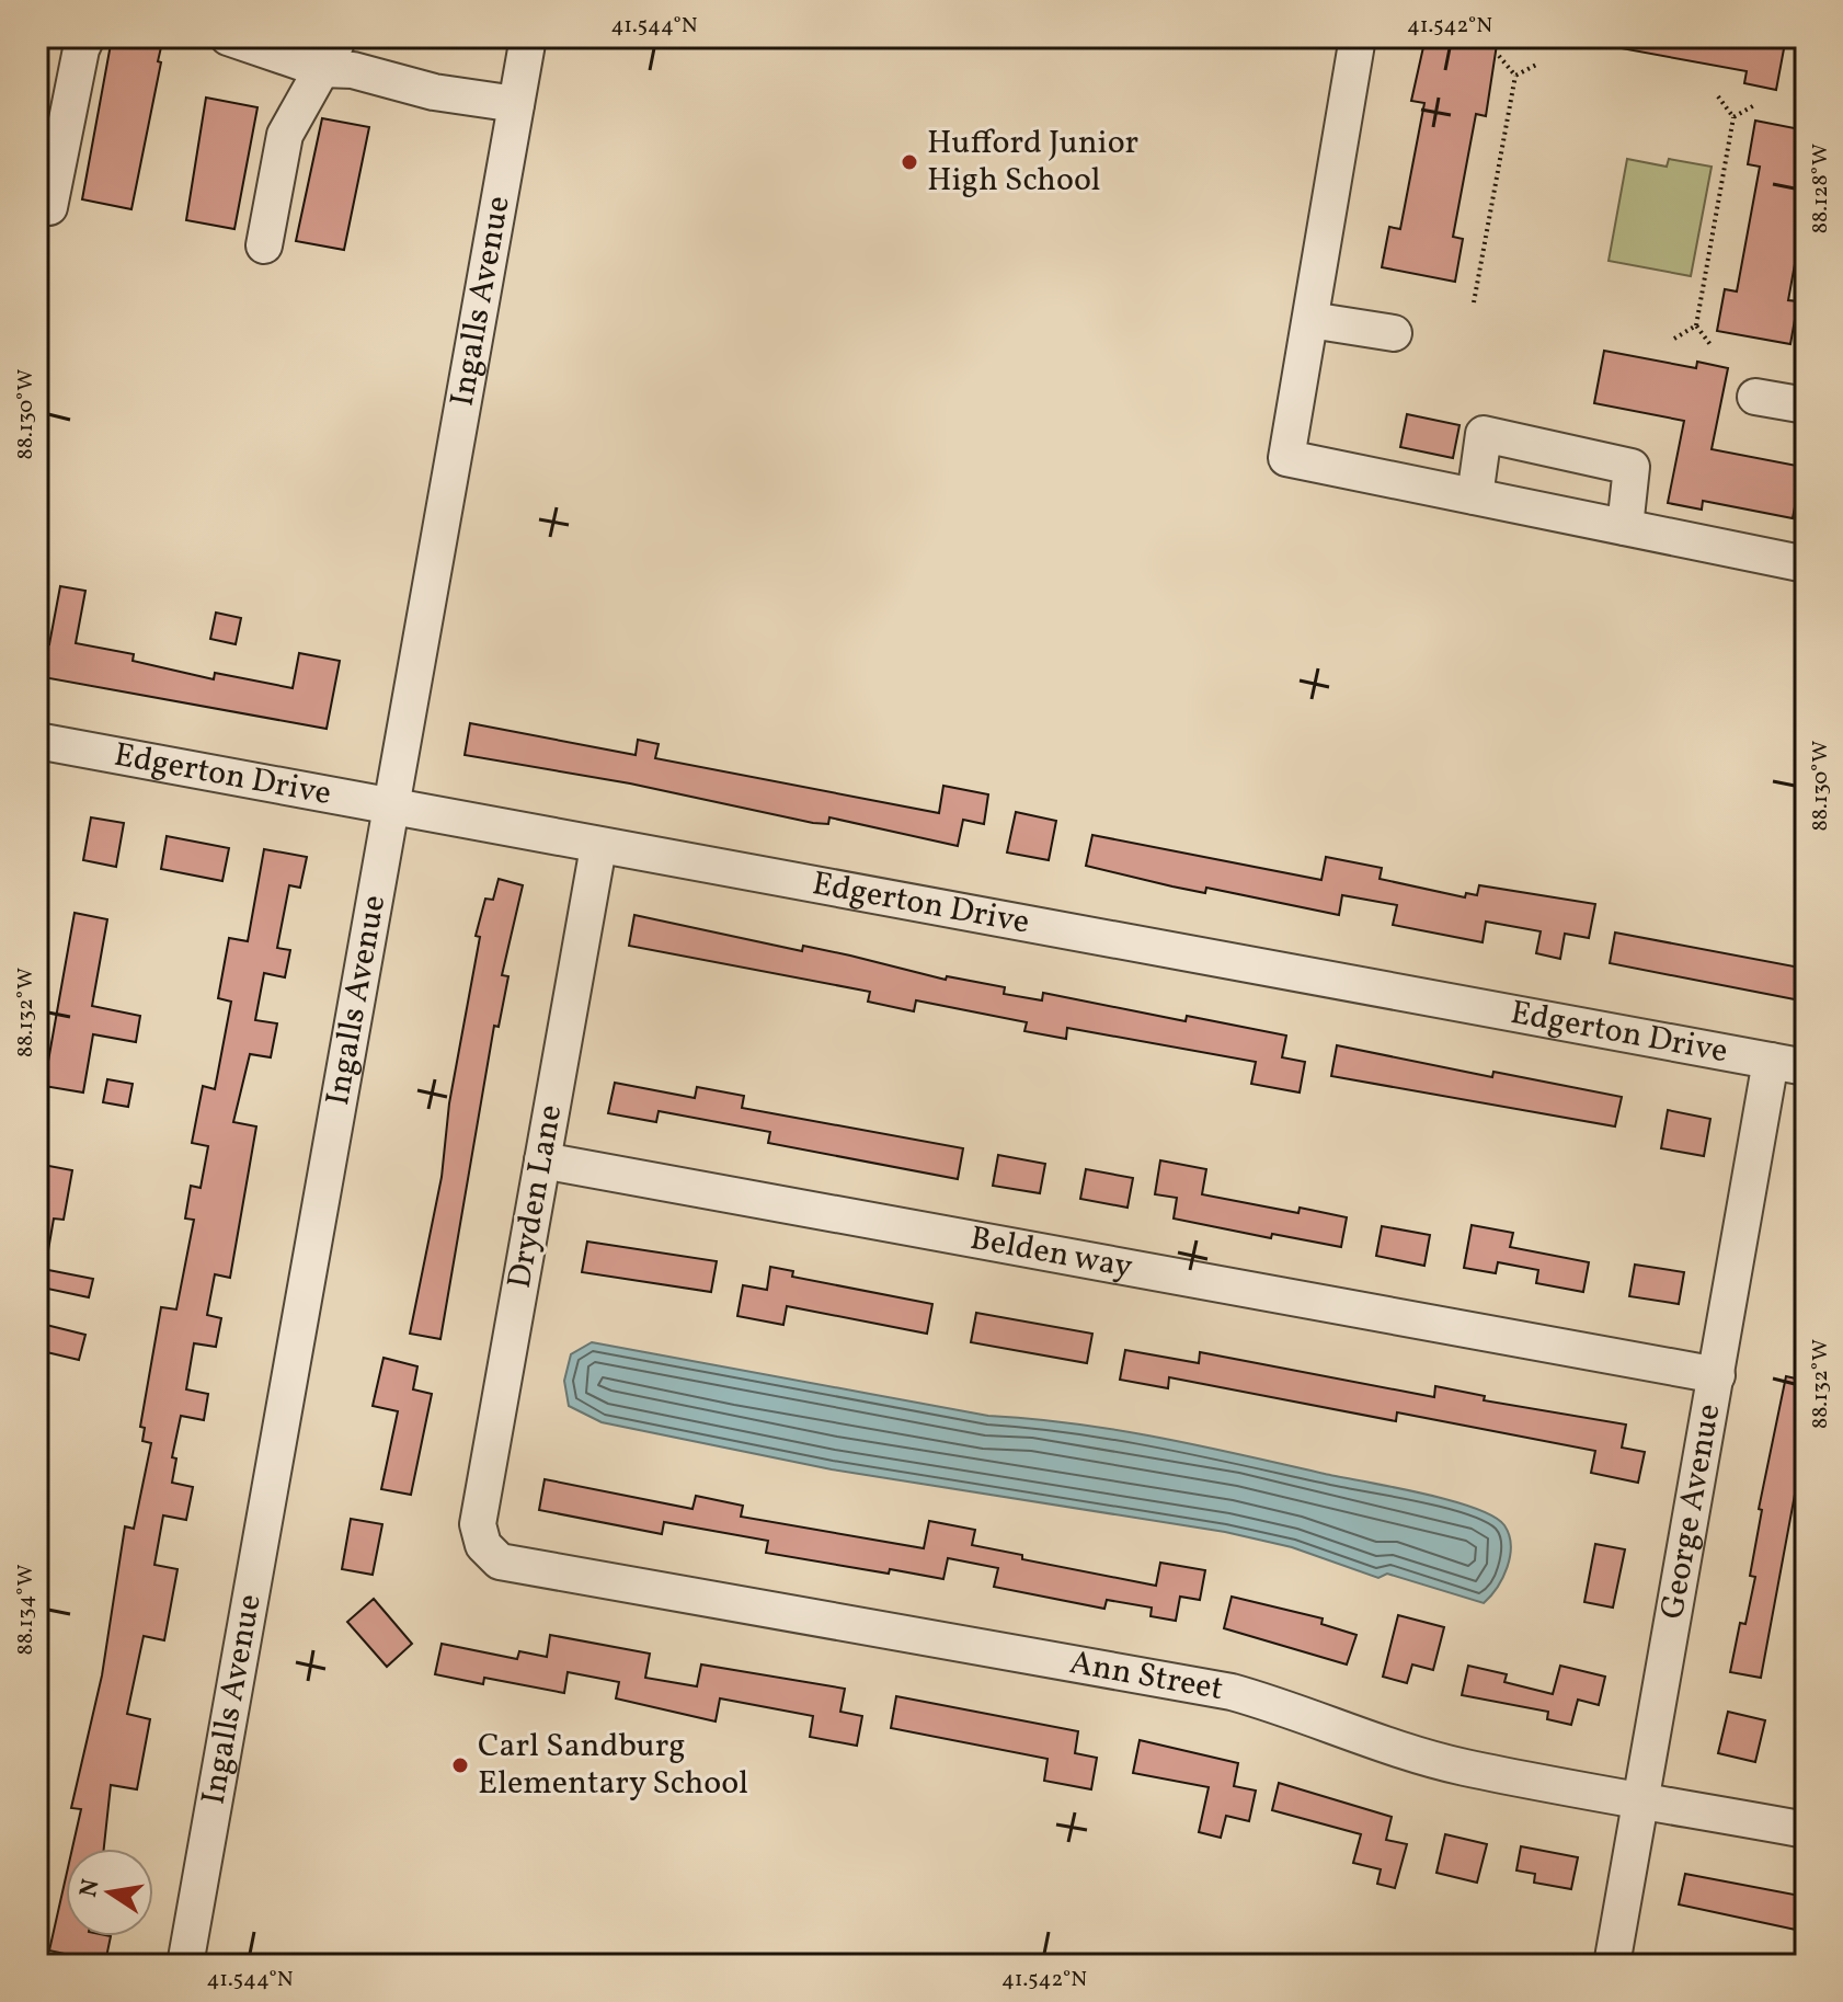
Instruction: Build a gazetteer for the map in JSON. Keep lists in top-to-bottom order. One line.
{"streets":{"street":["Ingalls Avenue","Edgerton Drive","Dryden Lane","Belden way","George Avenue","Ann Street"]},"crossings":[["Ingalls Avenue","Edgerton Drive"],["Edgerton Drive","Dryden Lane"],["Edgerton Drive","George Avenue"],["Dryden Lane","Belden way"],["Dryden Lane","Ann Street"],["Belden way","George Avenue"],["George Avenue","Ann Street"]],"places":["Hufford Junior High School","Carl Sandburg Elementary School"],"north":"left","coordinates":["41.544°N","41.542°N","88.128°W","88.130°W","88.132°W","88.134°W"]}
